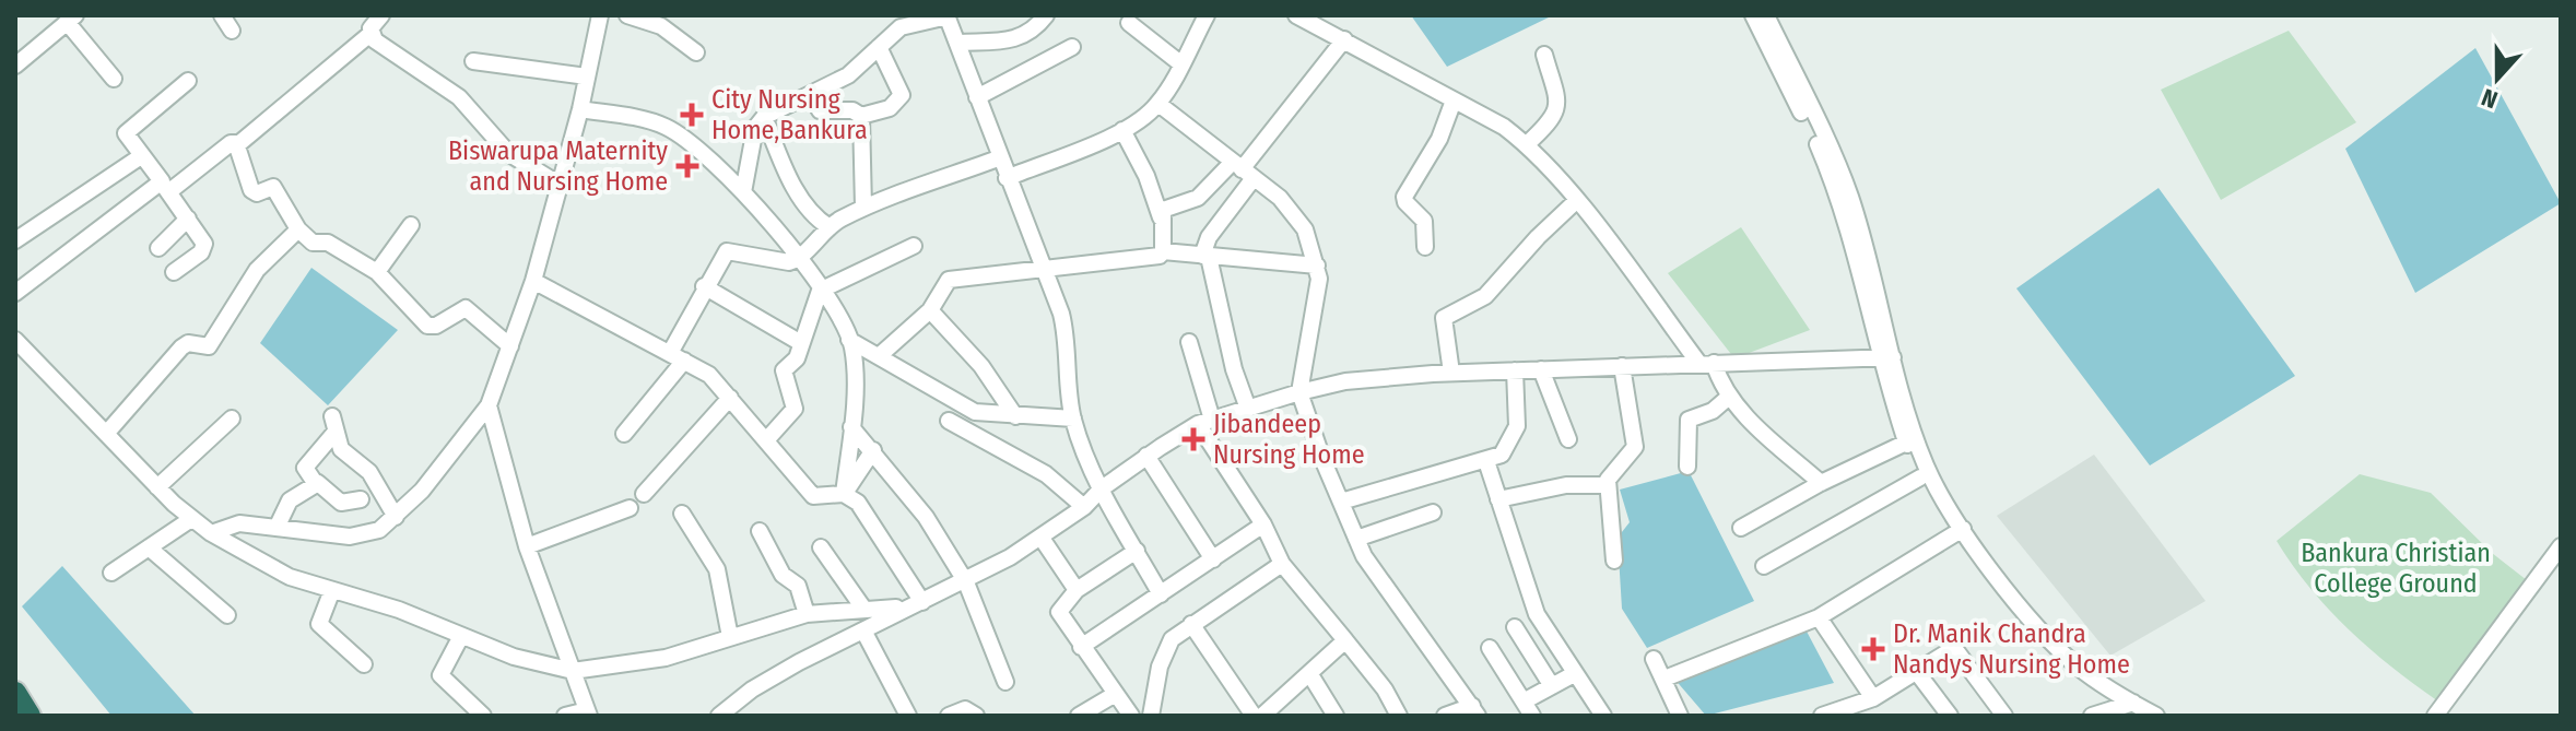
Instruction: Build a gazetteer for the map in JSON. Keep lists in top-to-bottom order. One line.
{"parks":["Bankura Christian College Ground"],"places":{"health":["City Nursing Home,Bankura","Biswarupa Maternity and Nursing Home","Jibandeep Nursing Home","Dr. Manik Chandra Nandys Nursing Home"]},"north":"bottom"}
